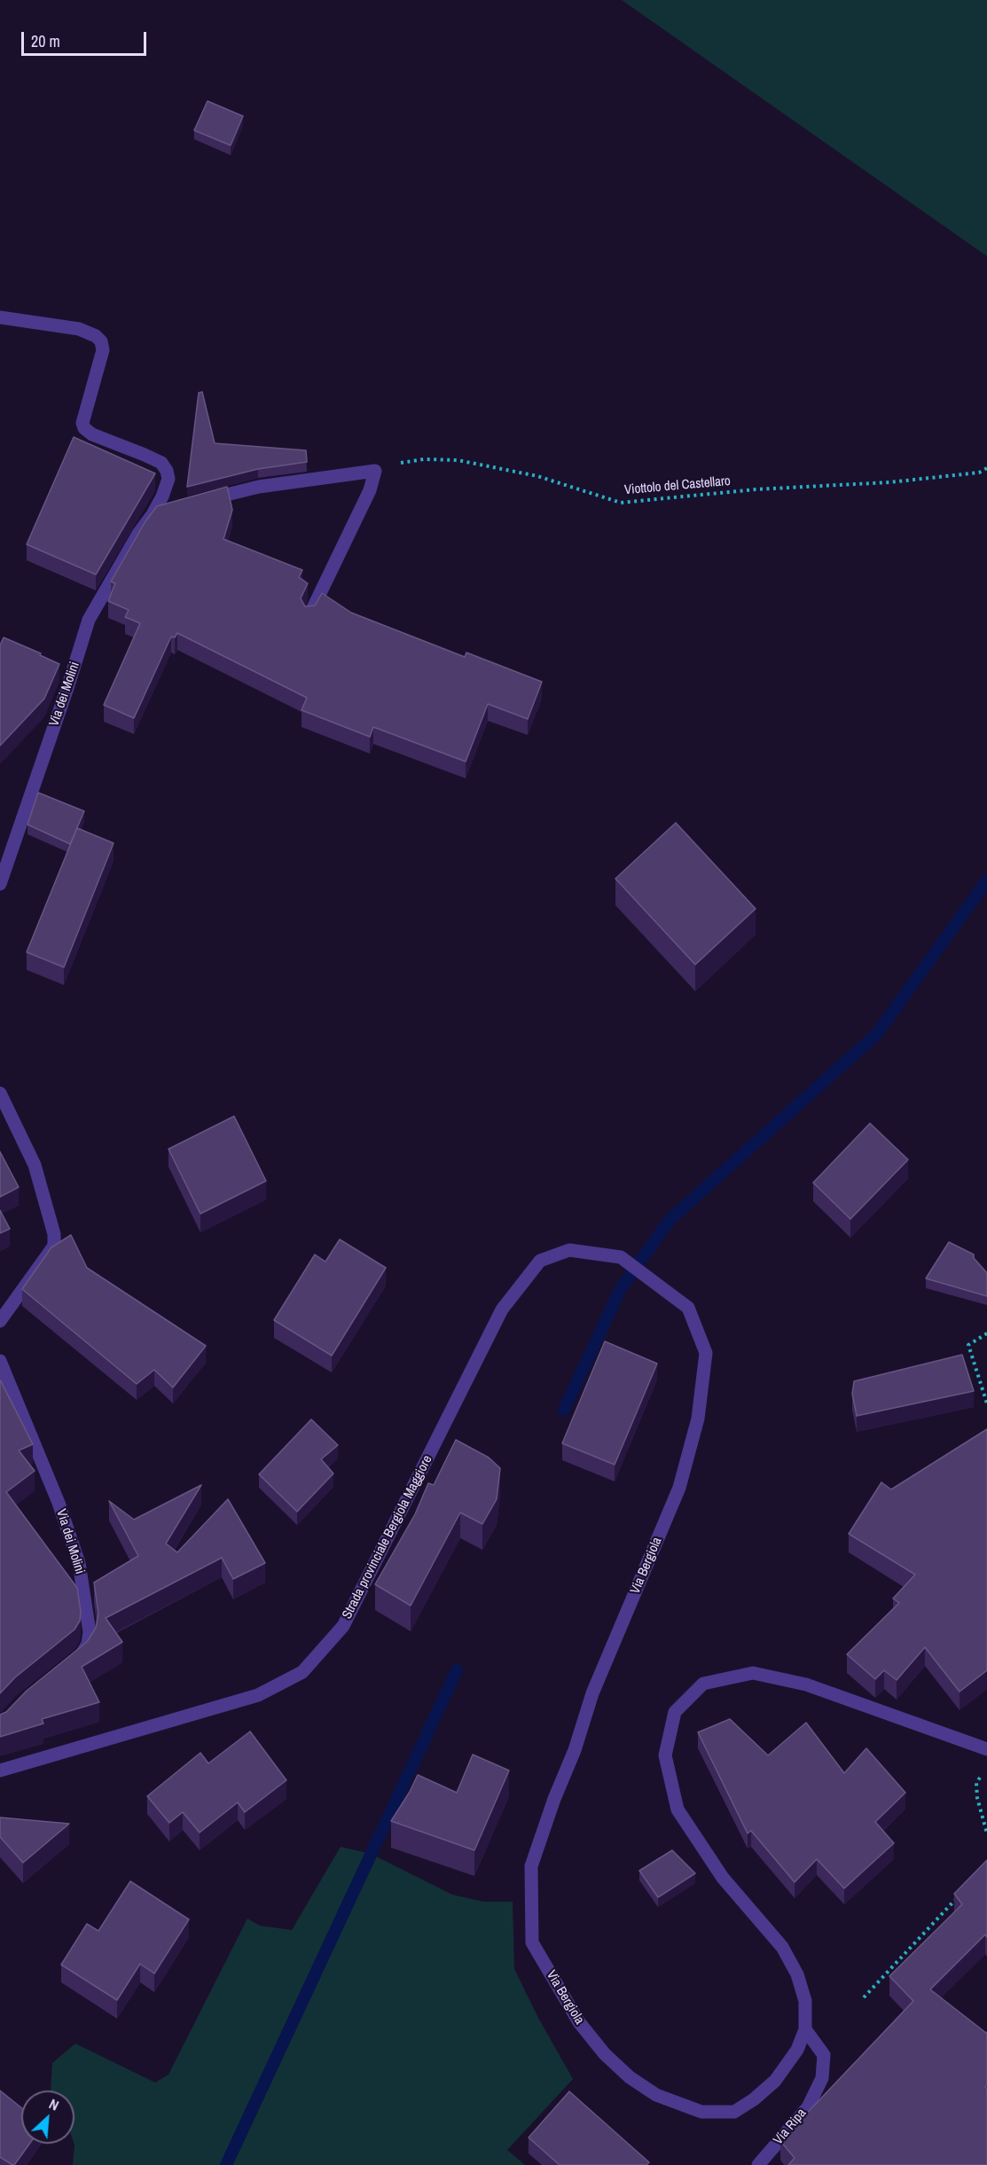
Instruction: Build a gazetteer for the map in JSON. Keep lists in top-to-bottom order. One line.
{"streets":{"street":["Via dei Molini","Strada provinciale Bergiola Maggiore","Via Bergiola","Via Ripa"],"path":["Viottolo del Castellaro"]},"crossings":[["Strada provinciale Bergiola Maggiore","Via Bergiola"],["Via Bergiola","Via Ripa"]],"scale_bar":"20 m","north":"top right"}
